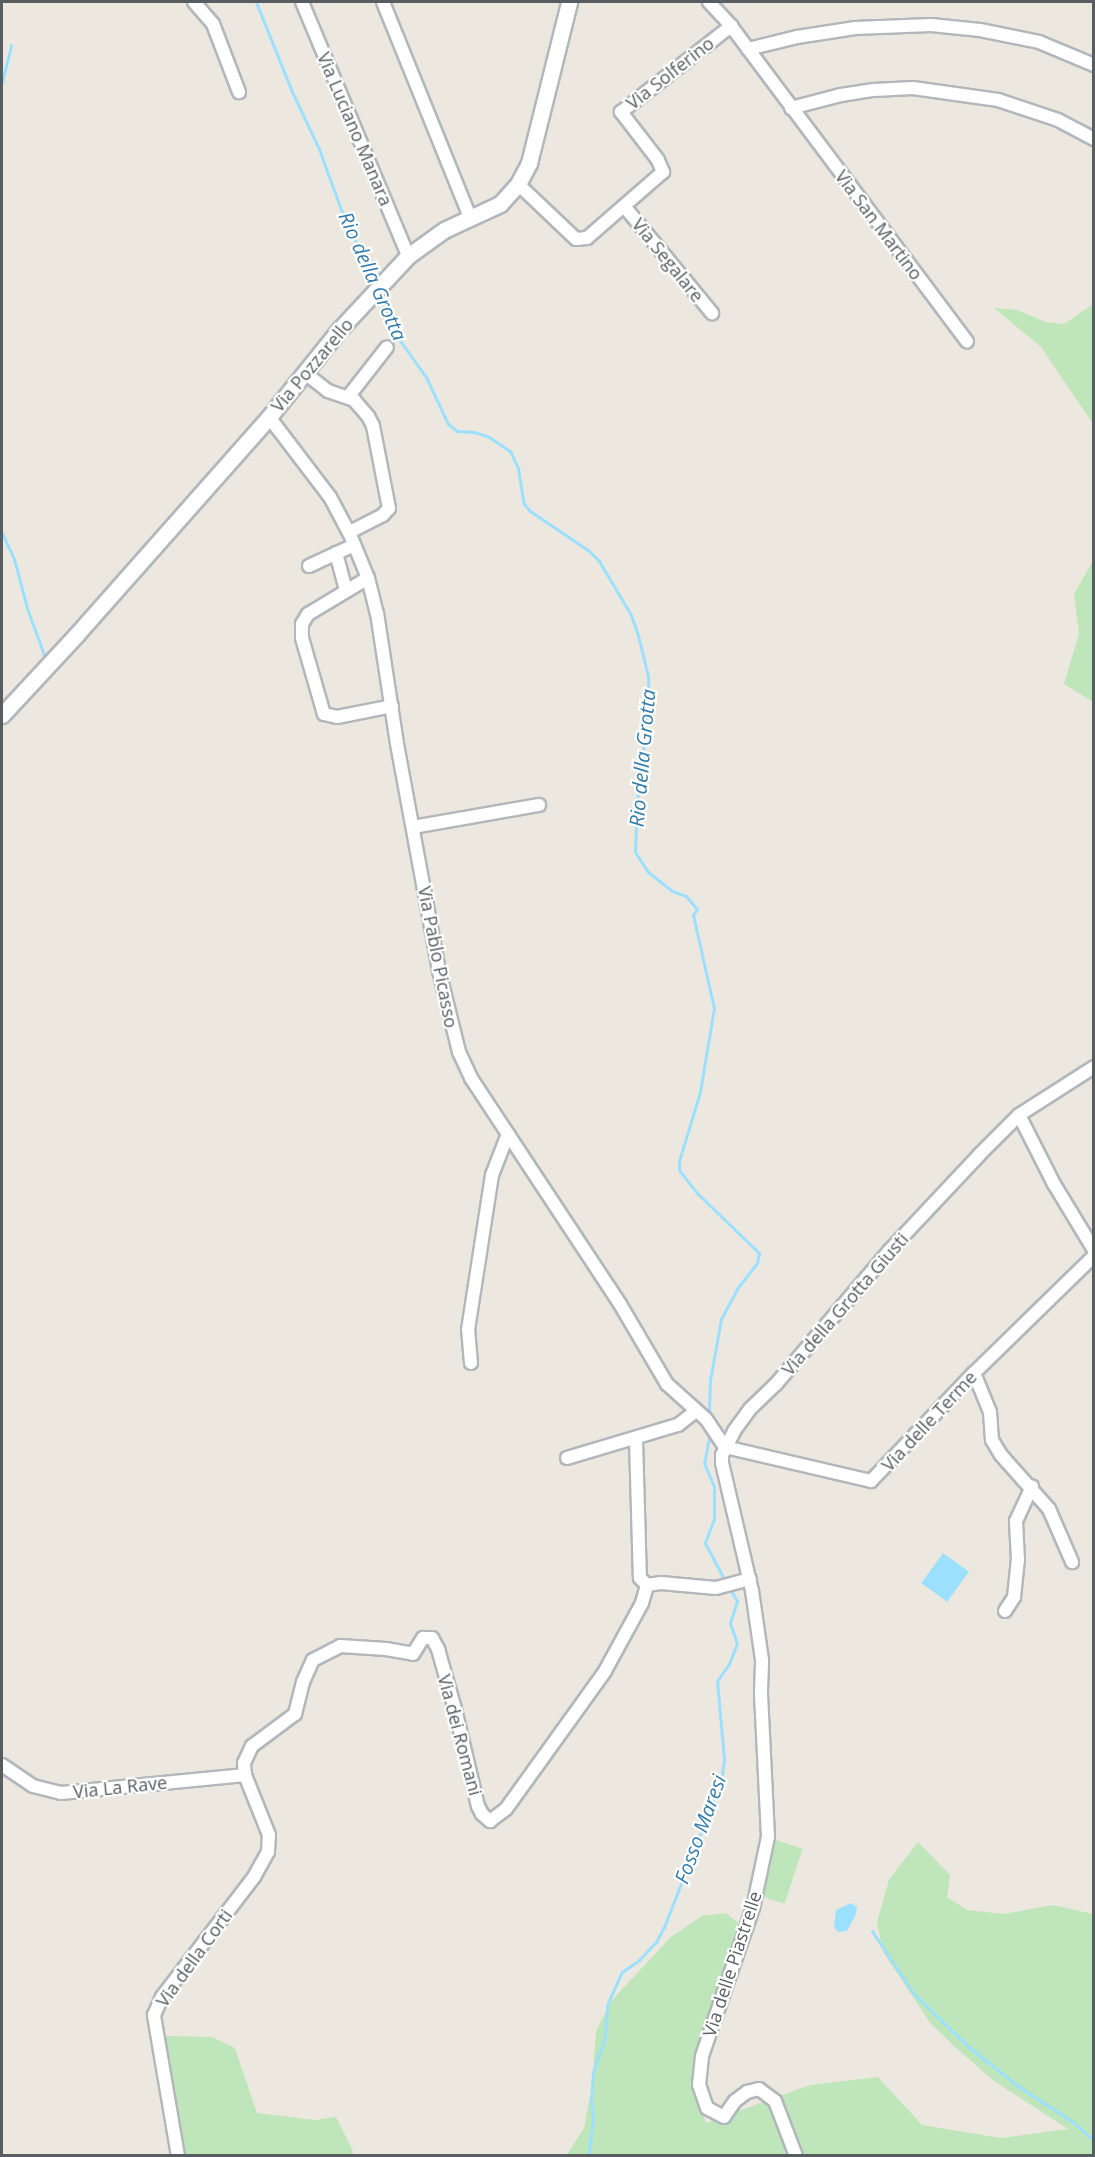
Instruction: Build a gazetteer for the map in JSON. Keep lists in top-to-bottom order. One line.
{"streets":{"street":["Via Solferino","Via Luciano Manara","Via San Martino","Via Segalare","Via Pozzarello","Via Pablo Picasso","Via della Grotta Giusti","Via delle Terme","Via dei Romani","Via La Rave","Via della Corti","Via delle Piastrelle"]},"crossings":[["Via Solferino","Via San Martino"],["Via Solferino","Via Segalare"],["Via Solferino","Via Pozzarello"],["Via Luciano Manara","Via Pozzarello"],["Via Pozzarello","Via Pablo Picasso"],["Via Pablo Picasso","Via della Grotta Giusti"],["Via Pablo Picasso","Via delle Terme"],["Via della Grotta Giusti","Via delle Terme"],["Via dei Romani","Via La Rave"],["Via dei Romani","Via della Corti"],["Via La Rave","Via della Corti"]],"water":["Rio della Grotta","Fosso Maresi"]}
